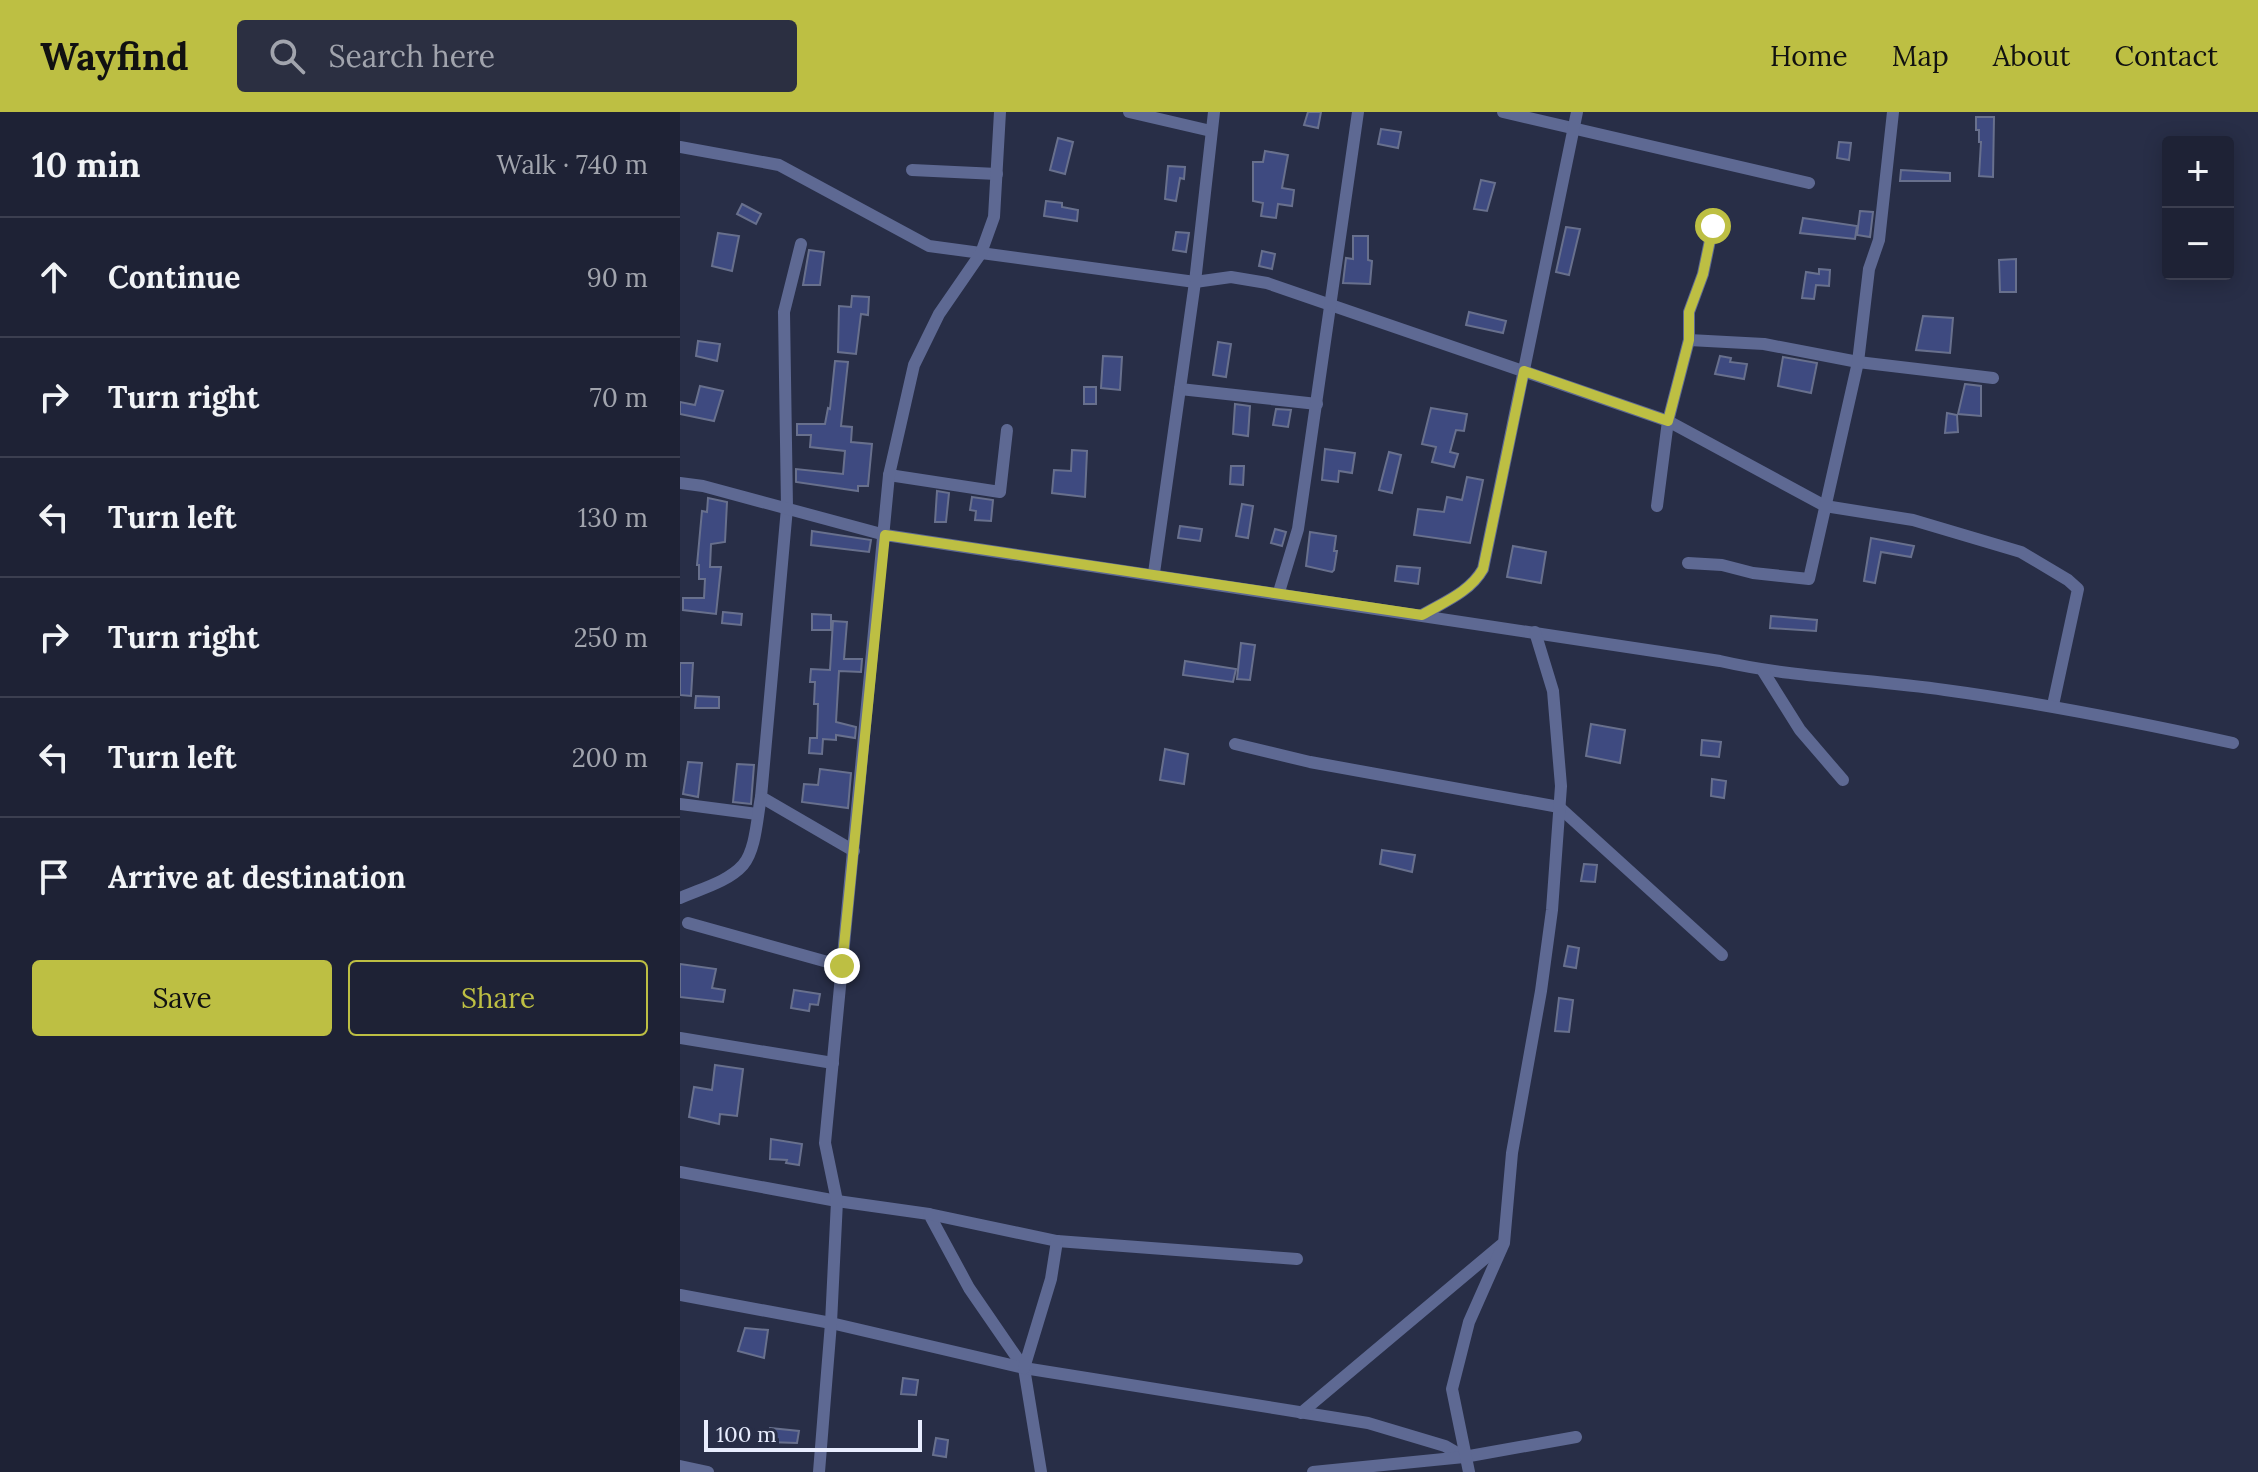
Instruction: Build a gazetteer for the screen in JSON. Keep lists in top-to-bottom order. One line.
{"scale_bar":"100 m","page":{"header":"Wayfind","search":"Search here","nav":["Home","Map","About","Contact"],"heading":["10 min","Walk · 740 m"],"map_buttons":["+","−"],"list":[["Continue","90 m"],["Turn right","70 m"],["Turn left","130 m"],["Turn right","250 m"],["Turn left","200 m"],"Arrive at destination"],"buttons":["Save","Share"],"scale":"100 m"}}
